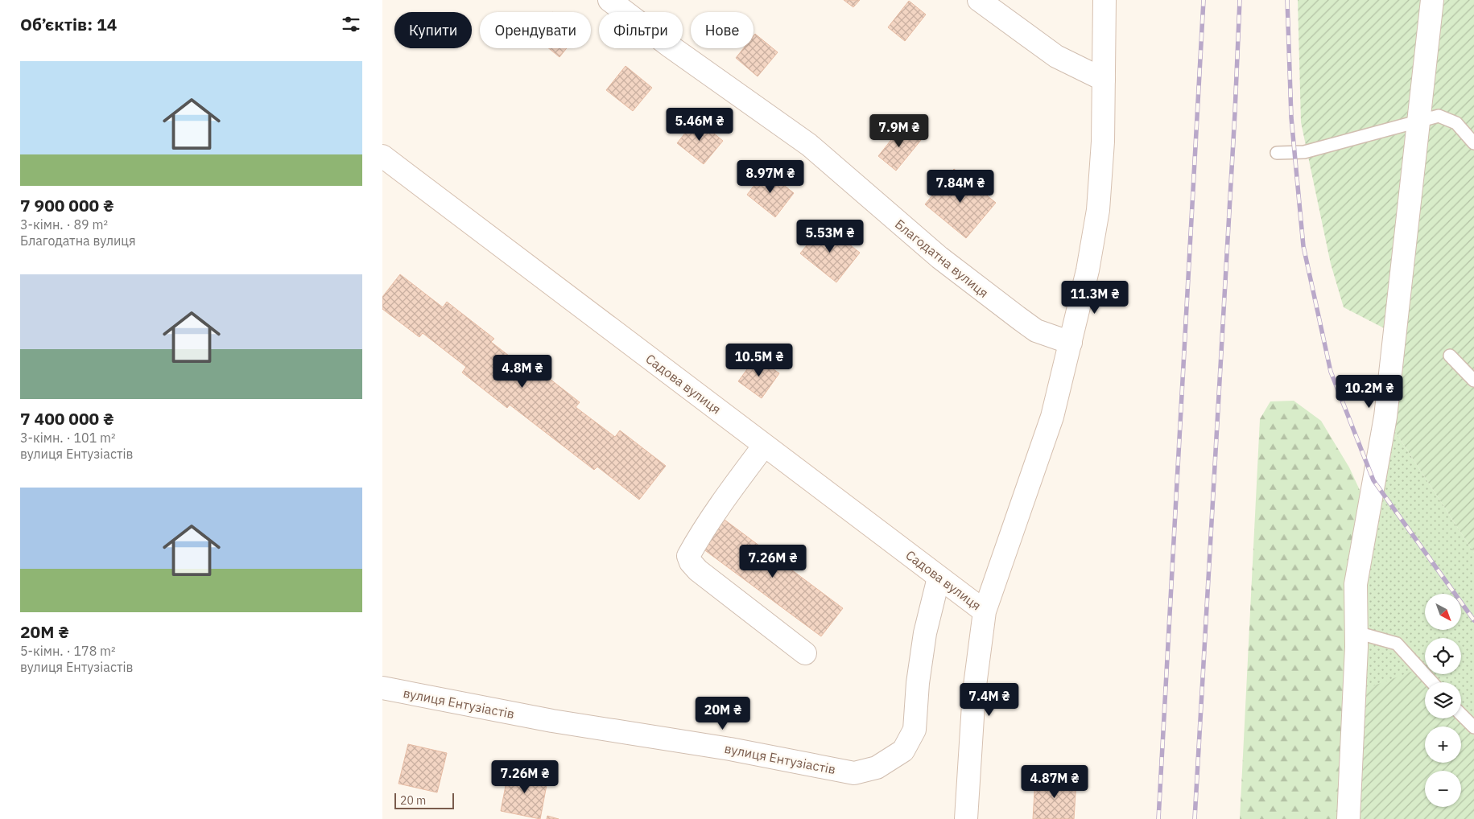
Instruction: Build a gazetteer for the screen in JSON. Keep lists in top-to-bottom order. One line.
{"streets":{"street":["Благодатна вулиця","Садова вулиця","вулиця Ентузіастів"]},"crossings":[["Садова вулиця","вулиця Ентузіастів"]],"scale_bar":"20 m","north":"bottom right","page":{"heading":"Об’єктів: 14","chip":["Купити","Орендувати","Фільтри","Нове"],"list":[{"name":"7 900 000 ₴","note":"3-кімн. · 89 m² · Благодатна вулиця"},{"name":"7 400 000 ₴","note":"3-кімн. · 101 m² · вулиця Ентузіастів"},{"name":"20M ₴","note":"5-кімн. · 178 m² · вулиця Ентузіастів"}],"price":["5.46M ₴","7.9M ₴","8.97M ₴","7.84M ₴","5.53M ₴","11.3M ₴","10.5M ₴","4.8M ₴","10.2M ₴","7.26M ₴","7.4M ₴","20M ₴","7.26M ₴","4.87M ₴"],"map_buttons":["+","−"],"scale":"20 m"}}
